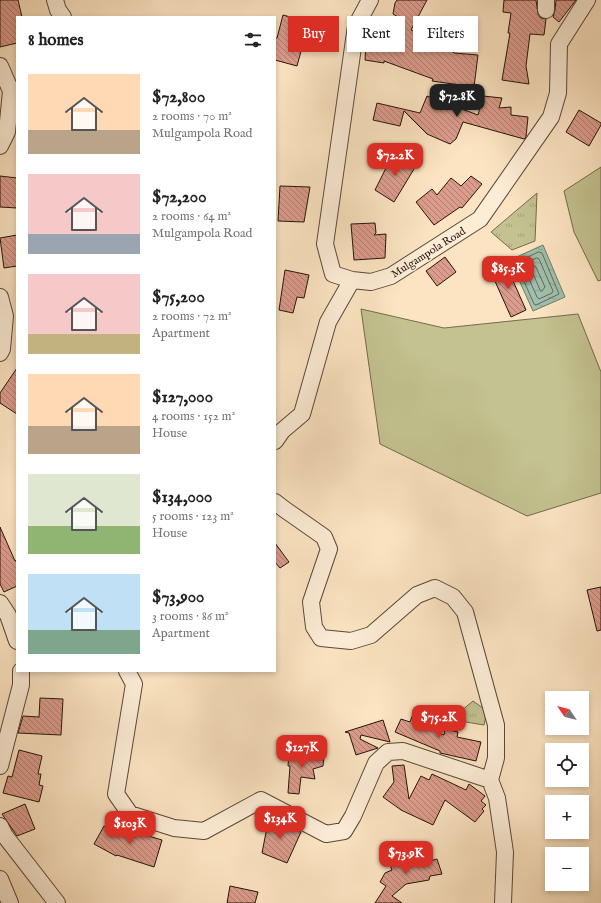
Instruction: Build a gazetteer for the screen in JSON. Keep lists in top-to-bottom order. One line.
{"streets":{"street":["Mulgampola Road"]},"north":"top left","page":{"chip":["Buy","Rent","Filters"],"heading":"8 homes","list":[{"name":"$72,800","note":"2 rooms · 70 m² · Mulgampola Road"},{"name":"$72,200","note":"2 rooms · 64 m² · Mulgampola Road"},{"name":"$75,200","note":"2 rooms · 72 m² · Apartment"},{"name":"$127,000","note":"4 rooms · 152 m² · House"},{"name":"$134,000","note":"5 rooms · 123 m² · House"},{"name":"$73,900","note":"3 rooms · 86 m² · Apartment"}],"price":["$72.8K","$72.2K","$85.3K","$75.2K","$127K","$134K","$103K","$73.9K"],"map_buttons":["+","−"]}}
